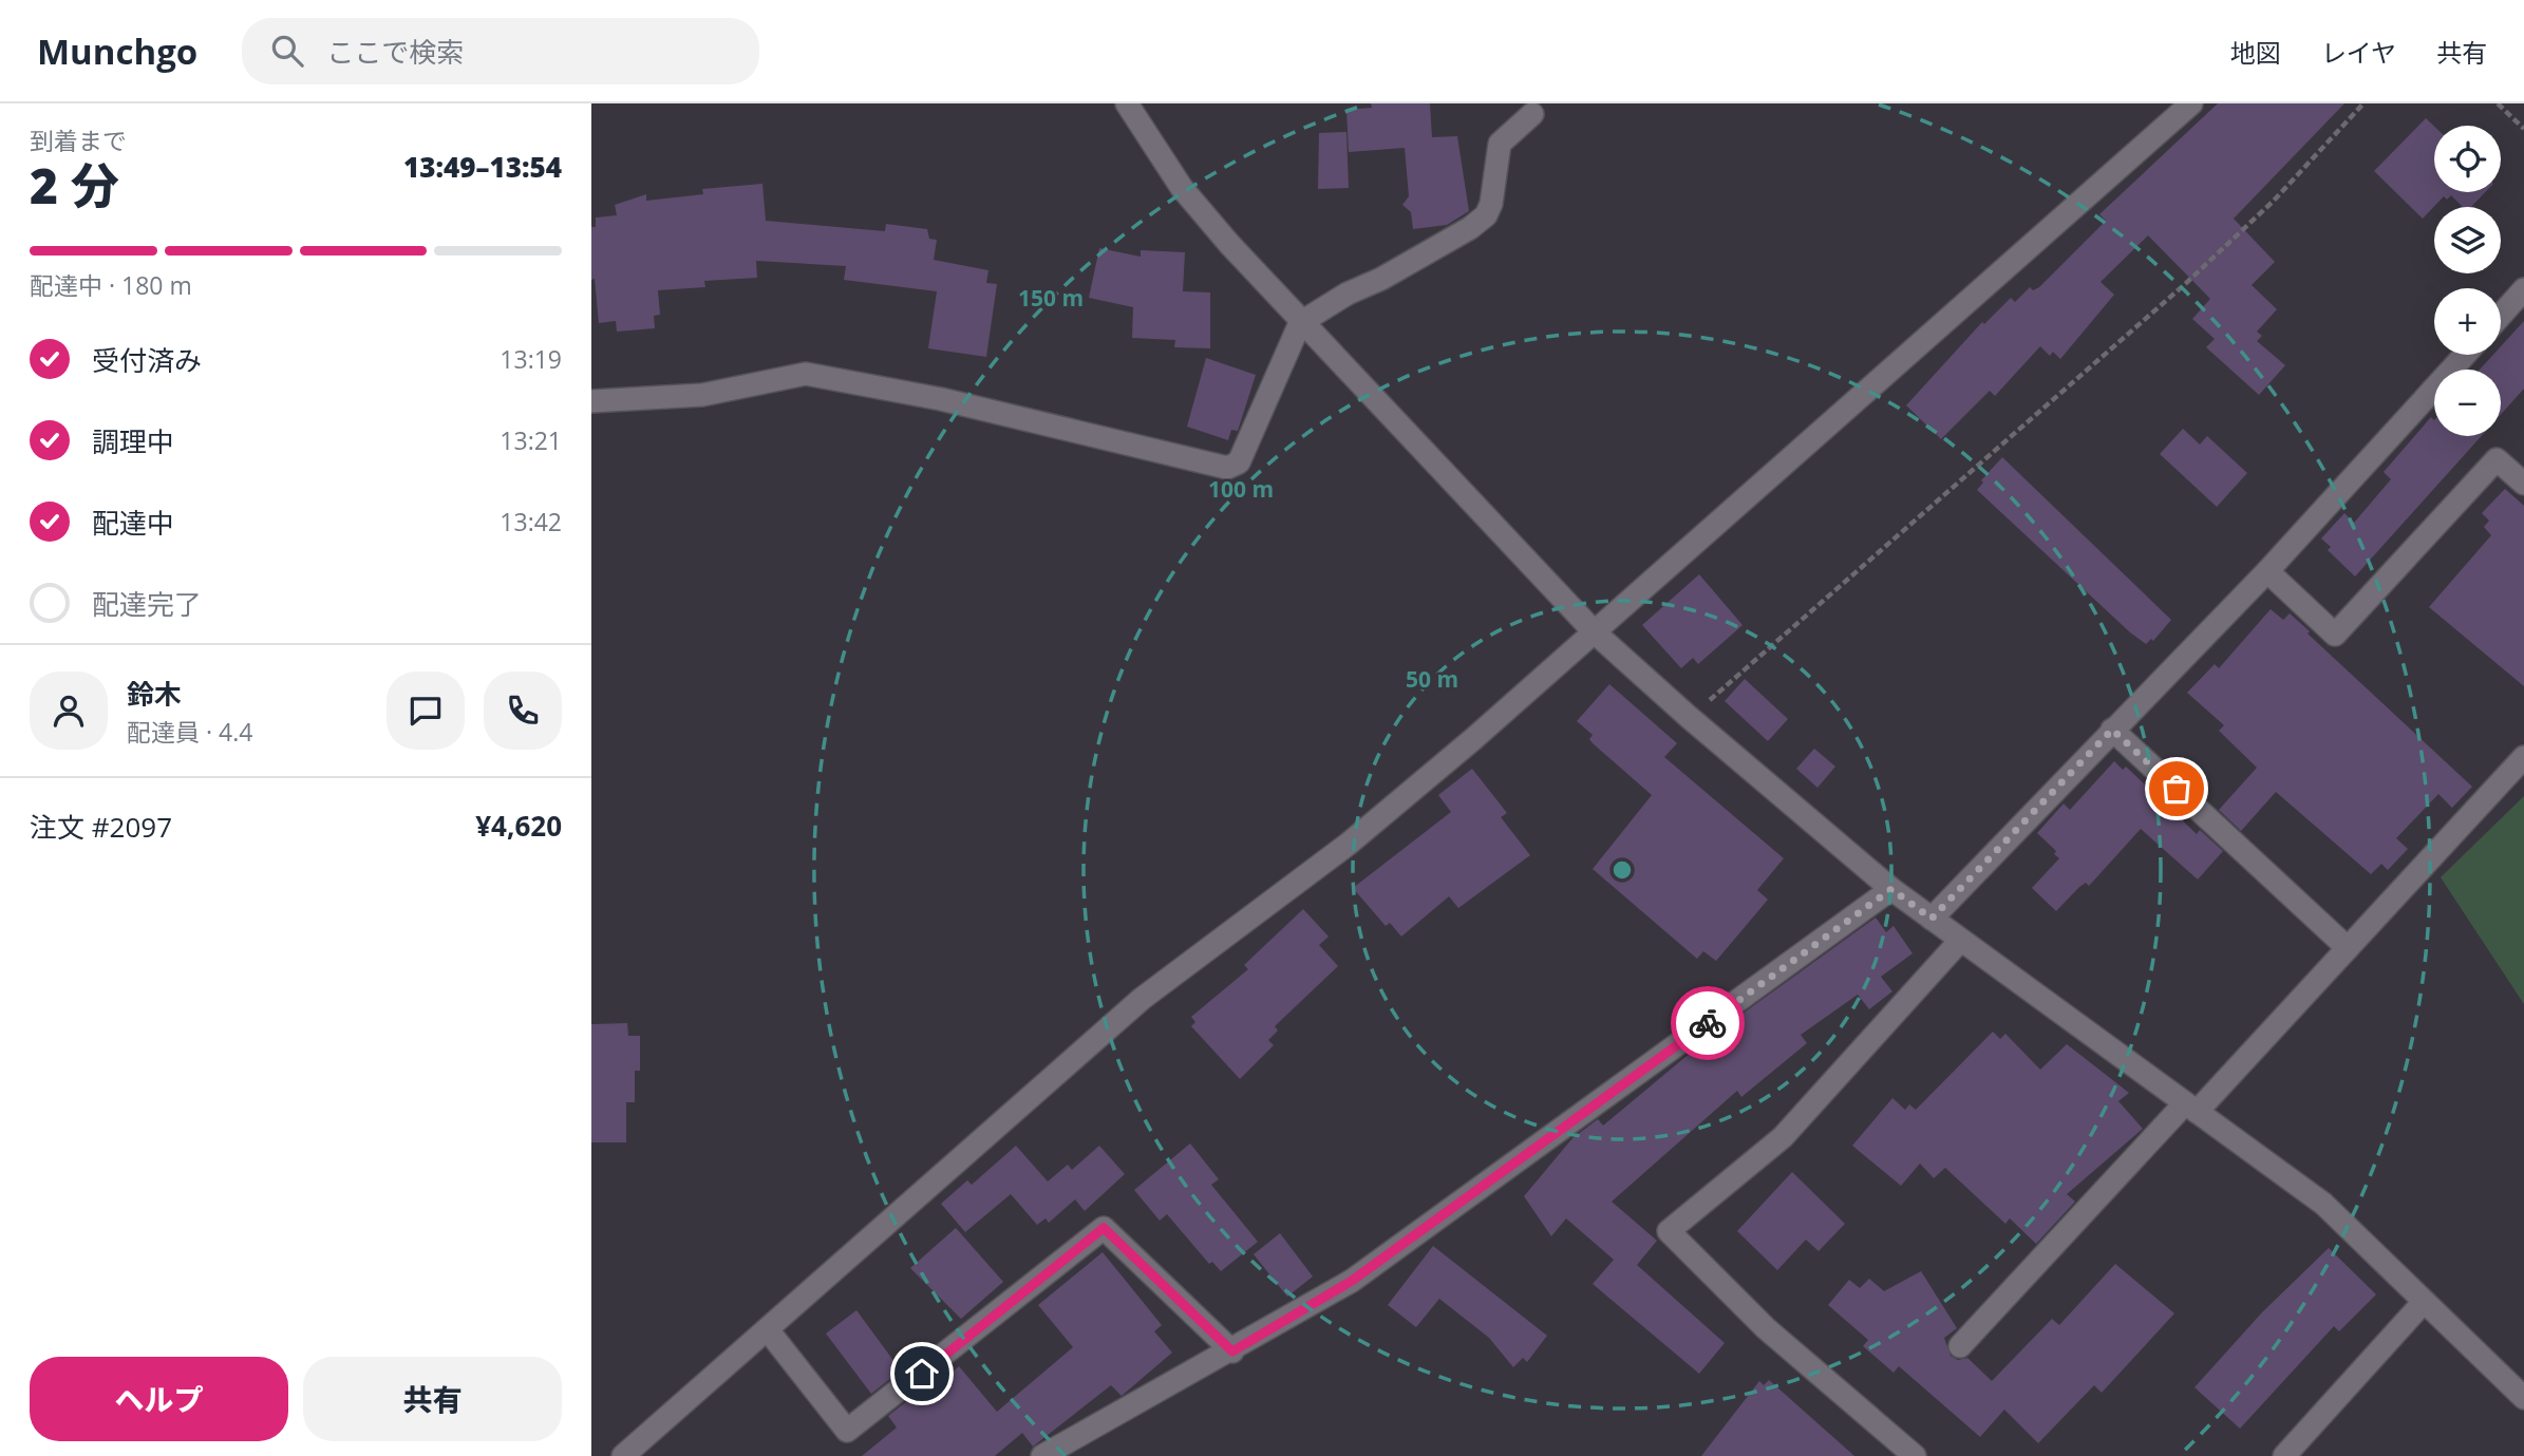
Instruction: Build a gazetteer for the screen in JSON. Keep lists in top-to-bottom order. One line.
{"page":{"header":"Munchgo","search":"ここで検索","nav":["地図","レイヤ","共有"],"heading":["2 分","到着まで","13:49–13:54"],"panel":["鈴木","配達員 · 4.4","注文 #2097","¥4,620"],"map_buttons":["+","−"],"bar":"配達中 · 180 m","list":[["受付済み","13:19"],["調理中","13:21"],["配達中","13:42"],"配達完了"],"buttons":["ヘルプ","共有"]},"rings":["150 m","100 m","50 m"]}
